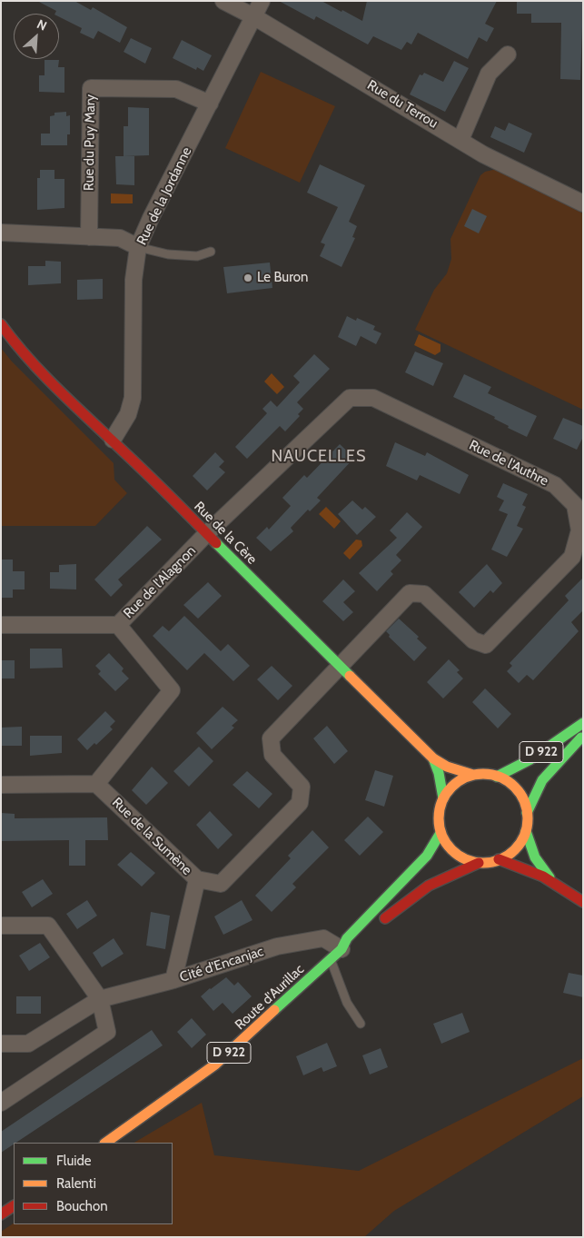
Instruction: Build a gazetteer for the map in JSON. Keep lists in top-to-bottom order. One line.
{"streets":{"main road":["Rue de la Cère","D 922","Route d'Aurillac"],"street":["Rue du Terrou","Rue du Puy Mary","Rue de la Jordanne","Rue de l'Authre","Rue de l'Alagnon","Rue de la Sumène","Cité d'Encanjac"]},"crossings":[["Rue du Terrou","Rue de la Jordanne"],["Rue du Puy Mary","Rue de la Jordanne"],["Rue de la Jordanne","Rue de la Cère"],["Rue de l'Authre","Rue de la Cère"],["Rue de l'Authre","Rue de l'Alagnon"],["Rue de l'Authre","Rue de la Sumène"],["Rue de la Cère","Rue de l'Alagnon"],["Rue de la Cère","D 922"],["Rue de la Cère","Rue de la Sumène"],["Rue de la Cère","Route d'Aurillac"],["D 922","Route d'Aurillac"],["Cité d'Encanjac","Route d'Aurillac"]],"districts":["NAUCELLES"],"places":["Le Buron"],"legend":["Fluide","Ralenti","Bouchon"],"north":"top right"}
